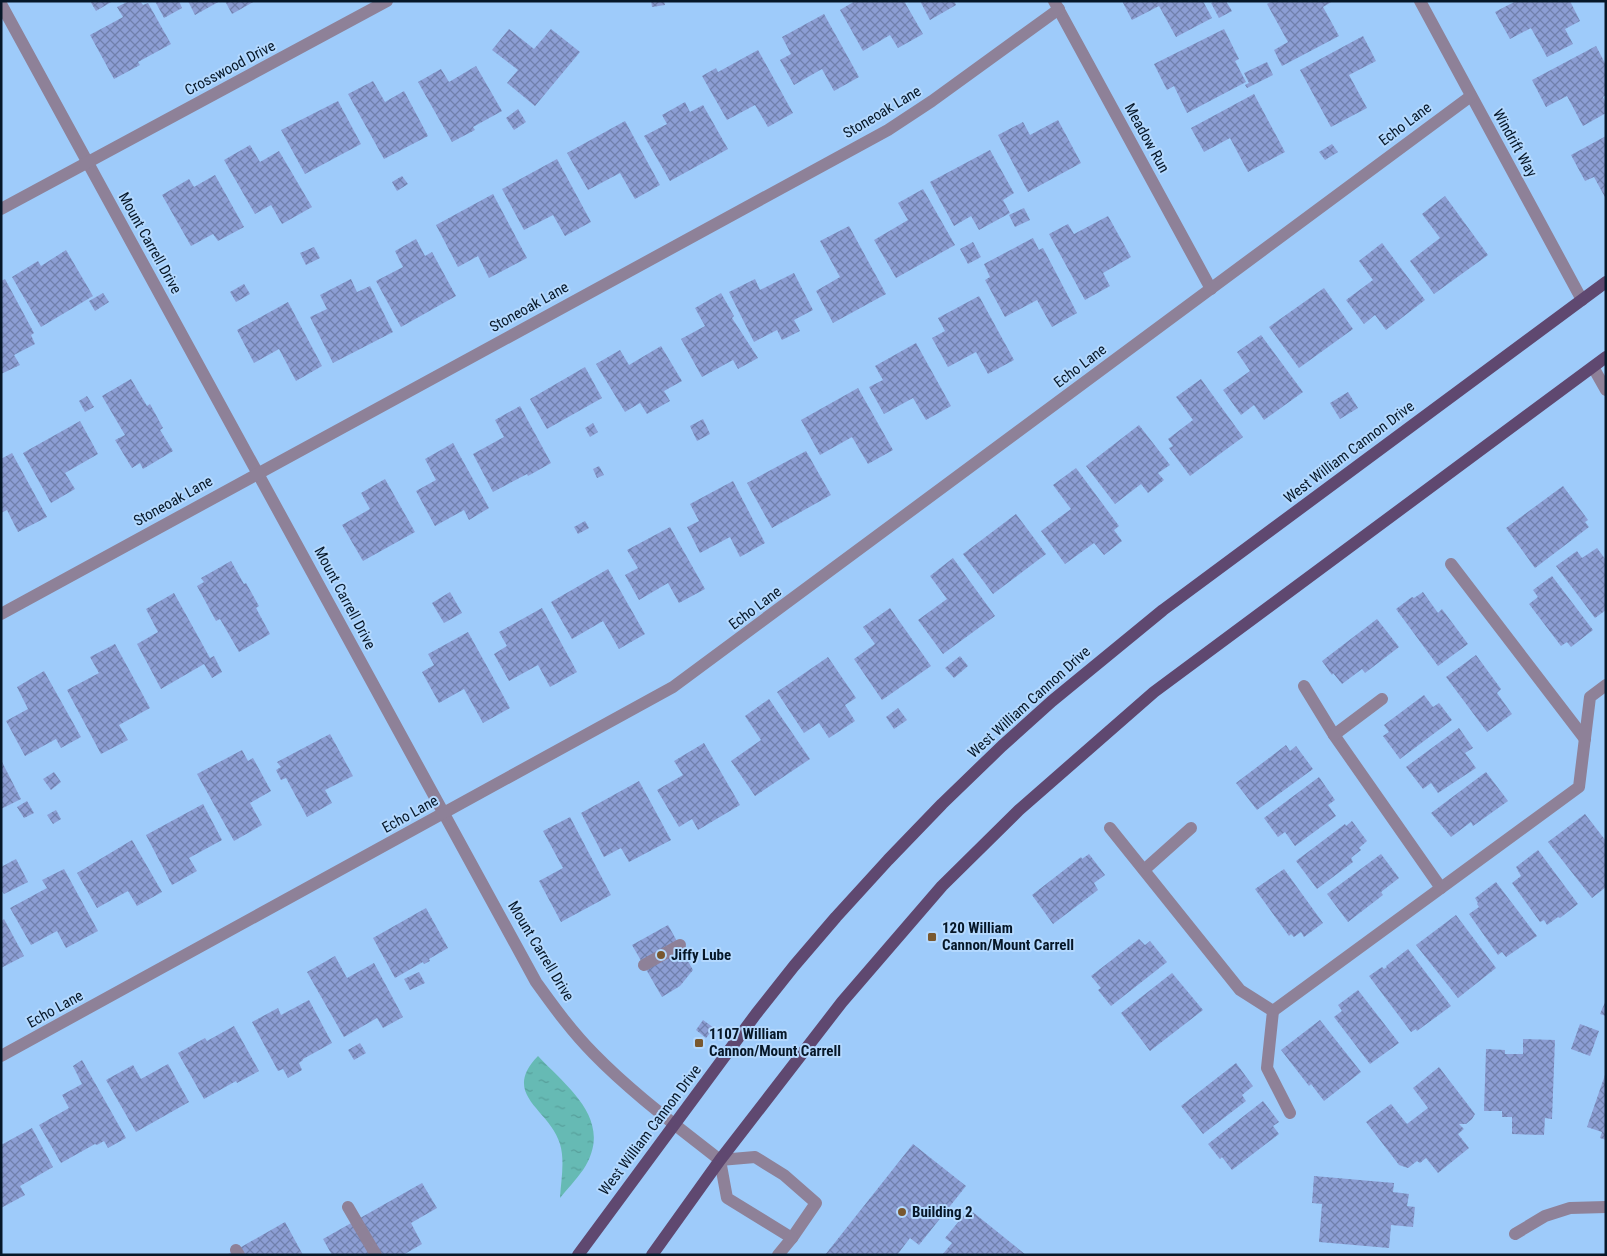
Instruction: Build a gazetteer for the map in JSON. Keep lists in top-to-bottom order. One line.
{"streets":{"main road":["West William Cannon Drive"],"street":["Crosswood Drive","Stoneoak Lane","Echo Lane","Meadow Run","Windrift Way","Mount Carrell Drive"]},"crossings":[["Crosswood Drive","Mount Carrell Drive"],["Stoneoak Lane","Meadow Run"],["Stoneoak Lane","Mount Carrell Drive"],["Echo Lane","Meadow Run"],["Echo Lane","Windrift Way"],["Echo Lane","Mount Carrell Drive"],["Windrift Way","West William Cannon Drive"],["Mount Carrell Drive","West William Cannon Drive"]],"places":{"transit":["120 William Cannon/Mount Carrell","1107 William Cannon/Mount Carrell"],"other":["Jiffy Lube","Building 2"]}}
